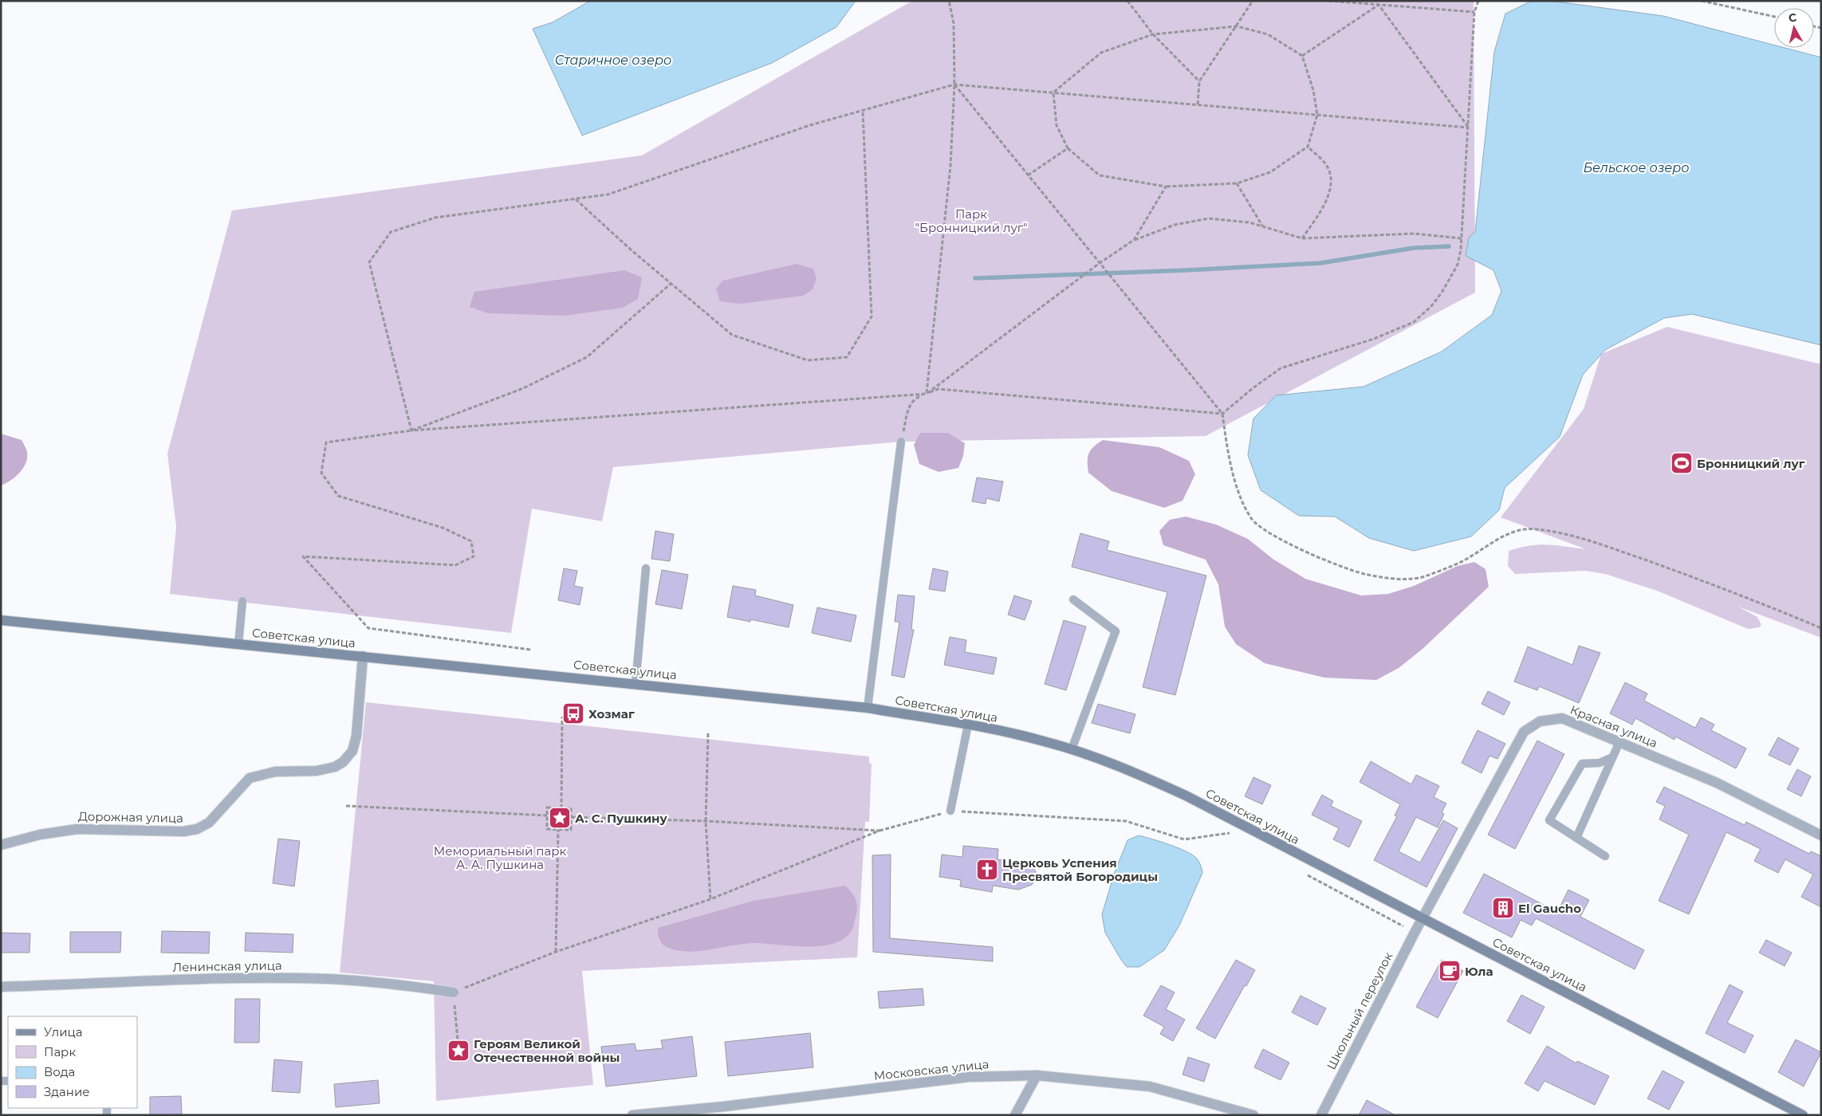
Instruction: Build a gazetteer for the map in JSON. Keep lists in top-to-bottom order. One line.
{"streets":{"main road":["Советская улица"],"street":["Красная улица","Дорожная улица","Ленинская улица","Школьный переулок","Московская улица"]},"crossings":[["Советская улица","Красная улица"],["Советская улица","Дорожная улица"],["Советская улица","Школьный переулок"],["Красная улица","Школьный переулок"]],"water":["Старичное озеро","Бельское озеро"],"parks":["Парк \"Бронницкий луг\"","Мемориальный парк А. А. Пушкина"],"places":{"sports":["Бронницкий луг"],"bus stop":["Хозмаг"],"place":["А. С. Пушкину","Героям Великой Отечественной войны"],"church":["Церковь Успения Пресвятой Богородицы"],"building":["El Gaucho"],"cafe":["Юла"]},"legend":["Улица","Парк","Вода","Здание"],"north":"top"}
